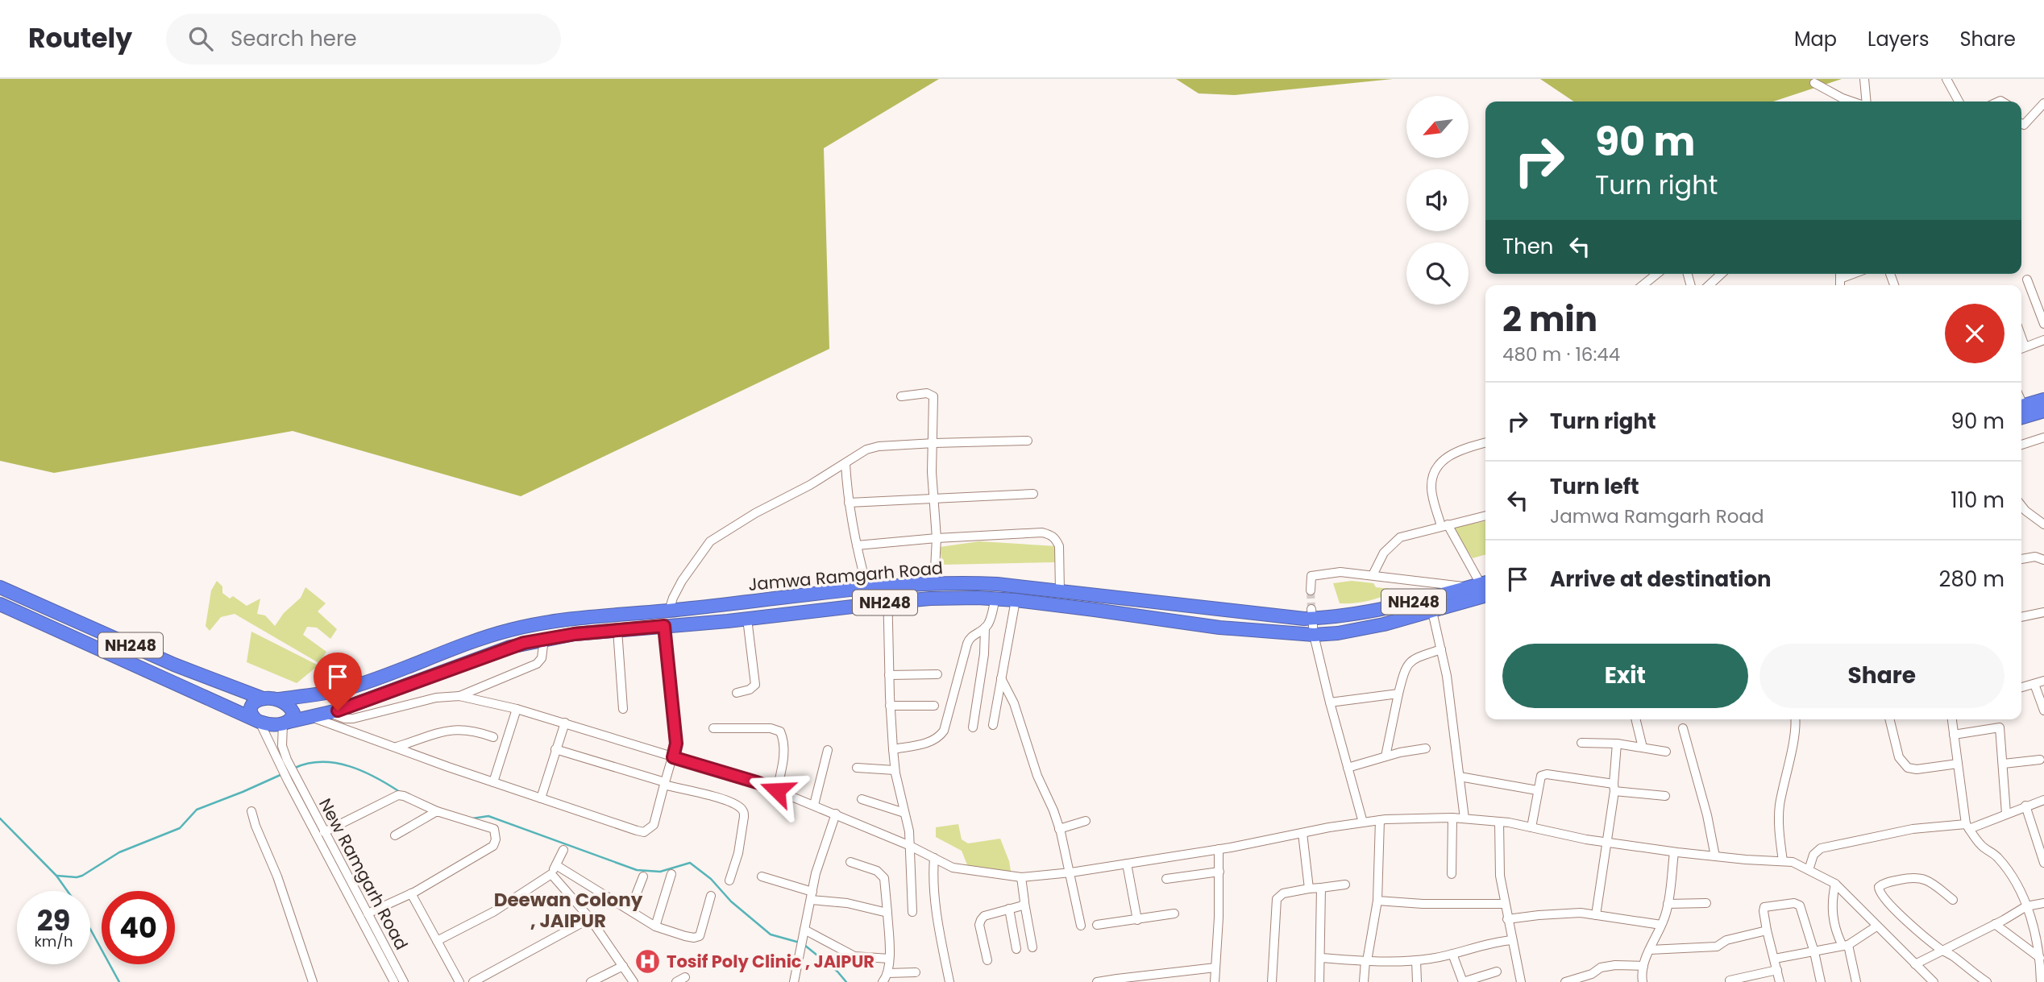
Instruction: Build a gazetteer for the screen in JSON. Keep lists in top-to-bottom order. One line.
{"streets":{"highway":["Jamwa Ramgarh Road","NH248"],"street":["New Ramgarh Road"]},"crossings":[["Jamwa Ramgarh Road","NH248"]],"districts":["Deewan Colony , JAIPUR"],"places":{"hospital":["Tosif Poly Clinic , JAIPUR"]},"north":"bottom left","page":{"header":"Routely","search":"Search here","nav":["Map","Layers","Share"],"turn":["90 m","Turn right"],"then":"Then","heading":["2 min","480 m · 16:44"],"list":[{"name":"Turn right","value":"90 m"},{"name":"Turn left","note":"Jamwa Ramgarh Road","value":"110 m"},{"name":"Arrive at destination","value":"280 m"}],"buttons":["Exit","Share"],"speed":"29 km/h","limit":"40"}}
